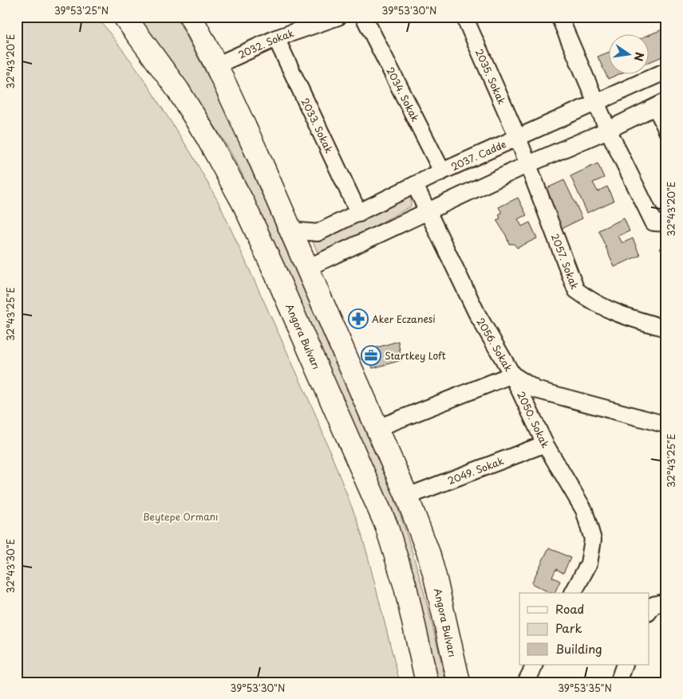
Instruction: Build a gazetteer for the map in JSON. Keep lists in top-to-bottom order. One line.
{"streets":{"main road":["Angora Bulvarı"],"street":["2032. Sokak","2035. Sokak","2034. Sokak","2033. Sokak","2037. Cadde","2057. Sokak","2056. Sokak","2050. Sokak","2049. Sokak"]},"crossings":[["2032. Sokak","2033. Sokak"],["2032. Sokak","Angora Bulvarı"],["2035. Sokak","2037. Cadde"],["2035. Sokak","2057. Sokak"],["2034. Sokak","2037. Cadde"],["2033. Sokak","2037. Cadde"],["2037. Cadde","Angora Bulvarı"],["2037. Cadde","2056. Sokak"],["Angora Bulvarı","2049. Sokak"],["2056. Sokak","2050. Sokak"],["2050. Sokak","2049. Sokak"]],"parks":["Beytepe Ormanı"],"places":{"pharmacy":["Aker Eczanesi"],"office":["Startkey Loft"]},"legend":["Road","Park","Building"],"north":"right","coordinates":["39°53'25\"N","39°53'30\"N","32°43'20\"E","32°43'25\"E","32°43'30\"E","39°53'35\"N"]}
